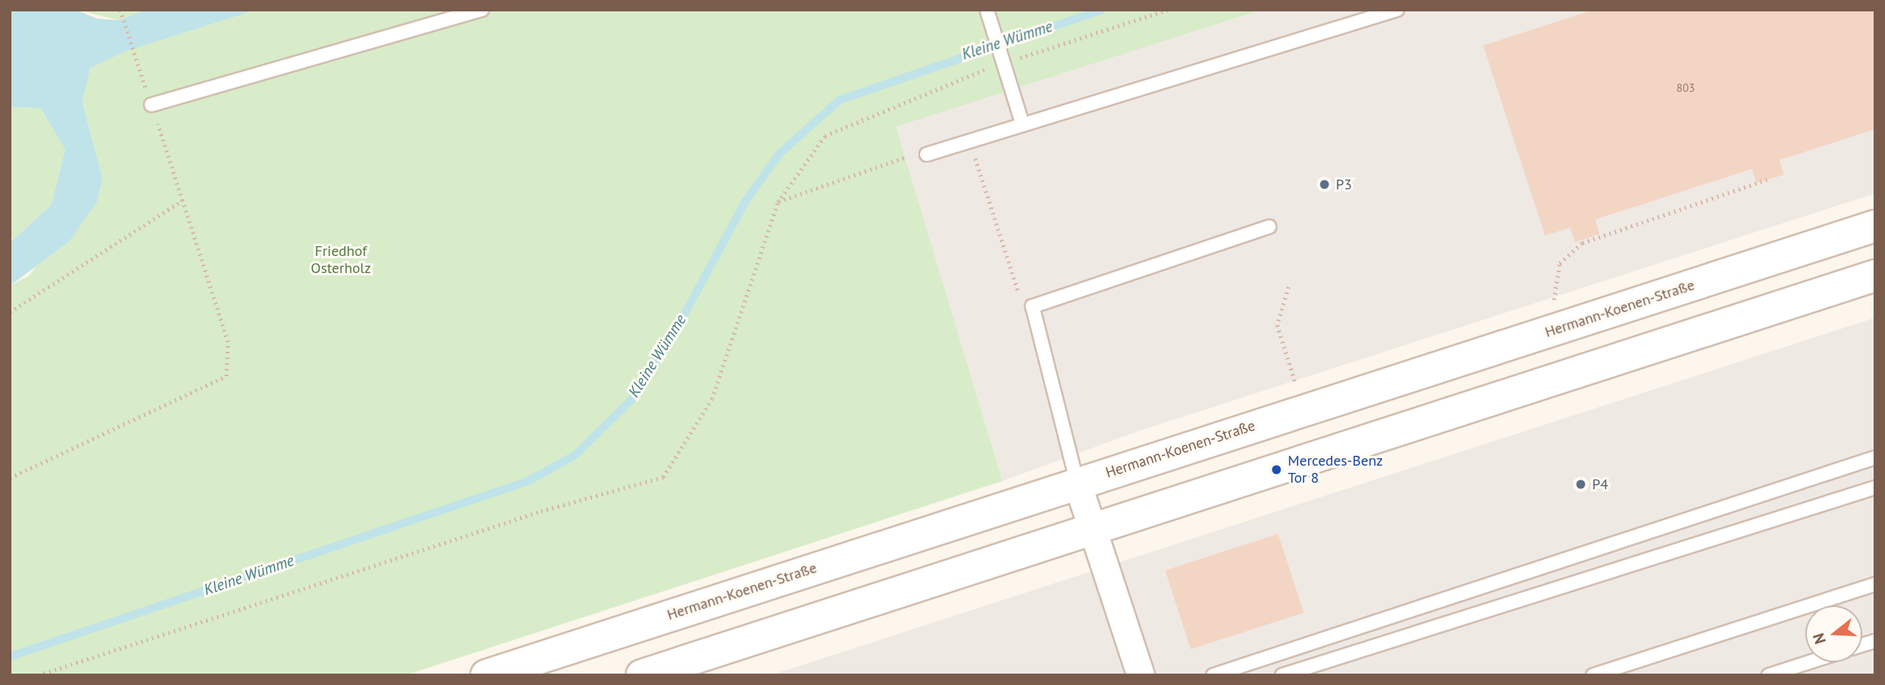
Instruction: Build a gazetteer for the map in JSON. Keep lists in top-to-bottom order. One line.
{"streets":{"main road":["Hermann-Koenen-Straße"]},"water":["Kleine Wümme"],"parks":["Friedhof Osterholz"],"places":["P3","Mercedes-Benz Tor 8","P4"],"house_numbers":["803"],"north":"left"}
